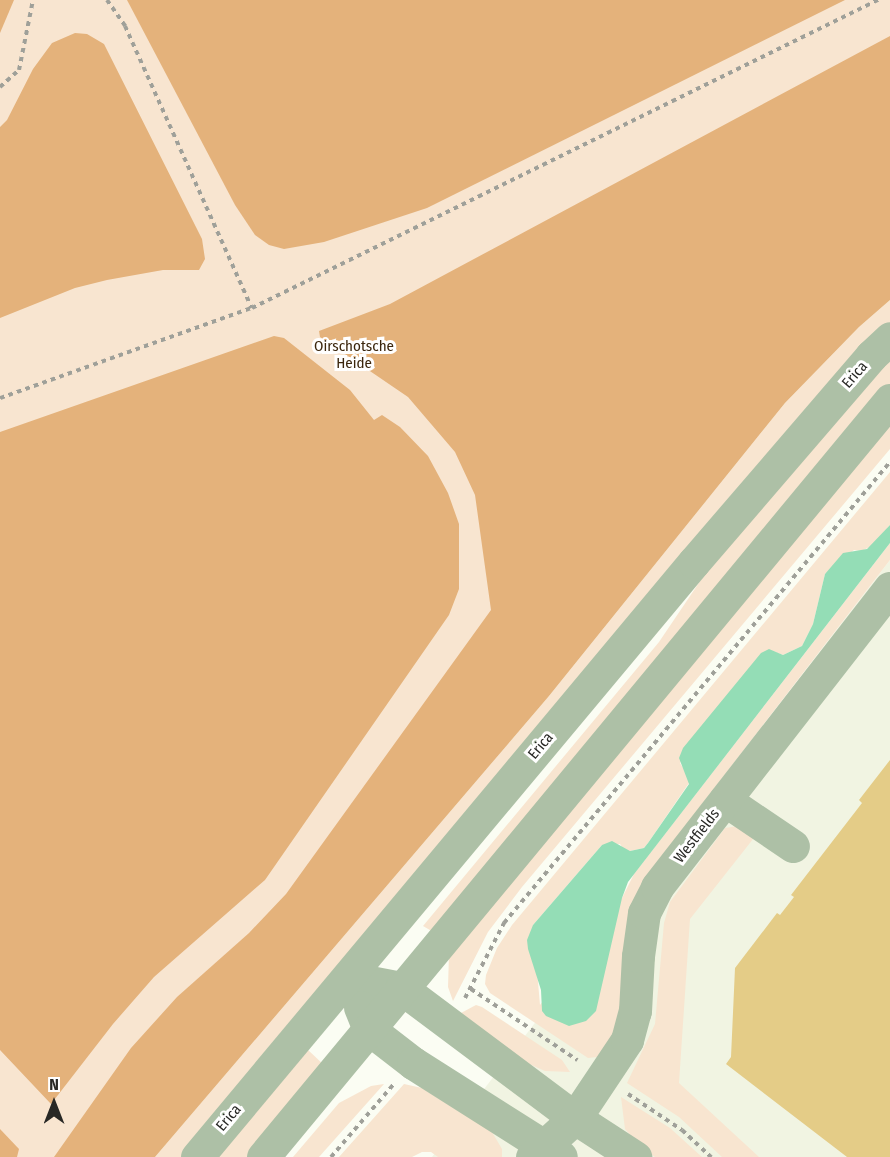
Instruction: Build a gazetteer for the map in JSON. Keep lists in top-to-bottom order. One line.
{"streets":{"street":["Erica","Westfields"]},"parks":["Oirschotsche Heide"],"north":"top"}
